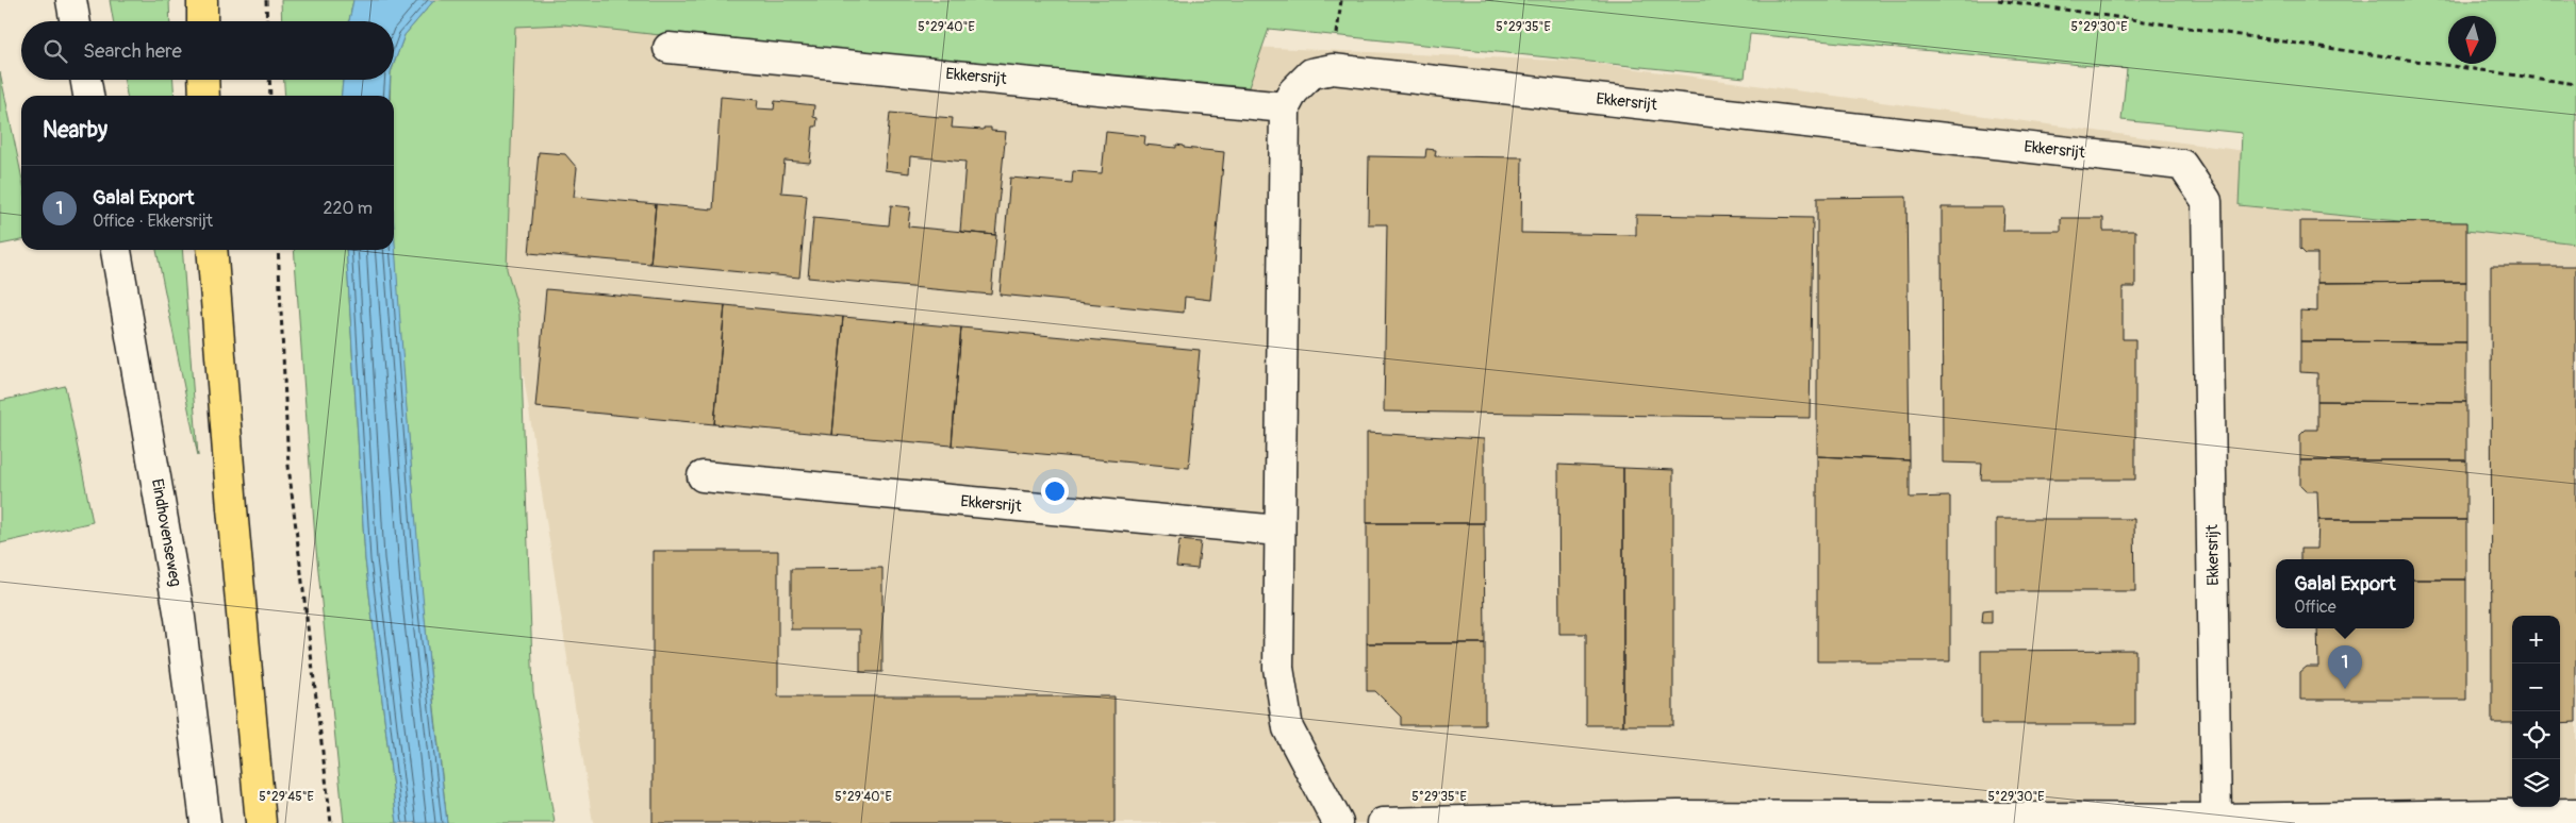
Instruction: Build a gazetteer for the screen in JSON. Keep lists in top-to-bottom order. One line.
{"streets":{"street":["Ekkersrijt","Eindhovenseweg"]},"north":"bottom","page":{"search":"Search here","heading":"Nearby","list":[{"mark":"1","name":"Galal Export","note":"Office · Ekkersrijt","value":"220 m"}],"popup":["Galal Export","Office"],"map_buttons":["+","−"],"pins":"1"},"coordinates":["5°29'40\"E","5°29'35\"E","5°29'30\"E","5°29'45\"E"]}
